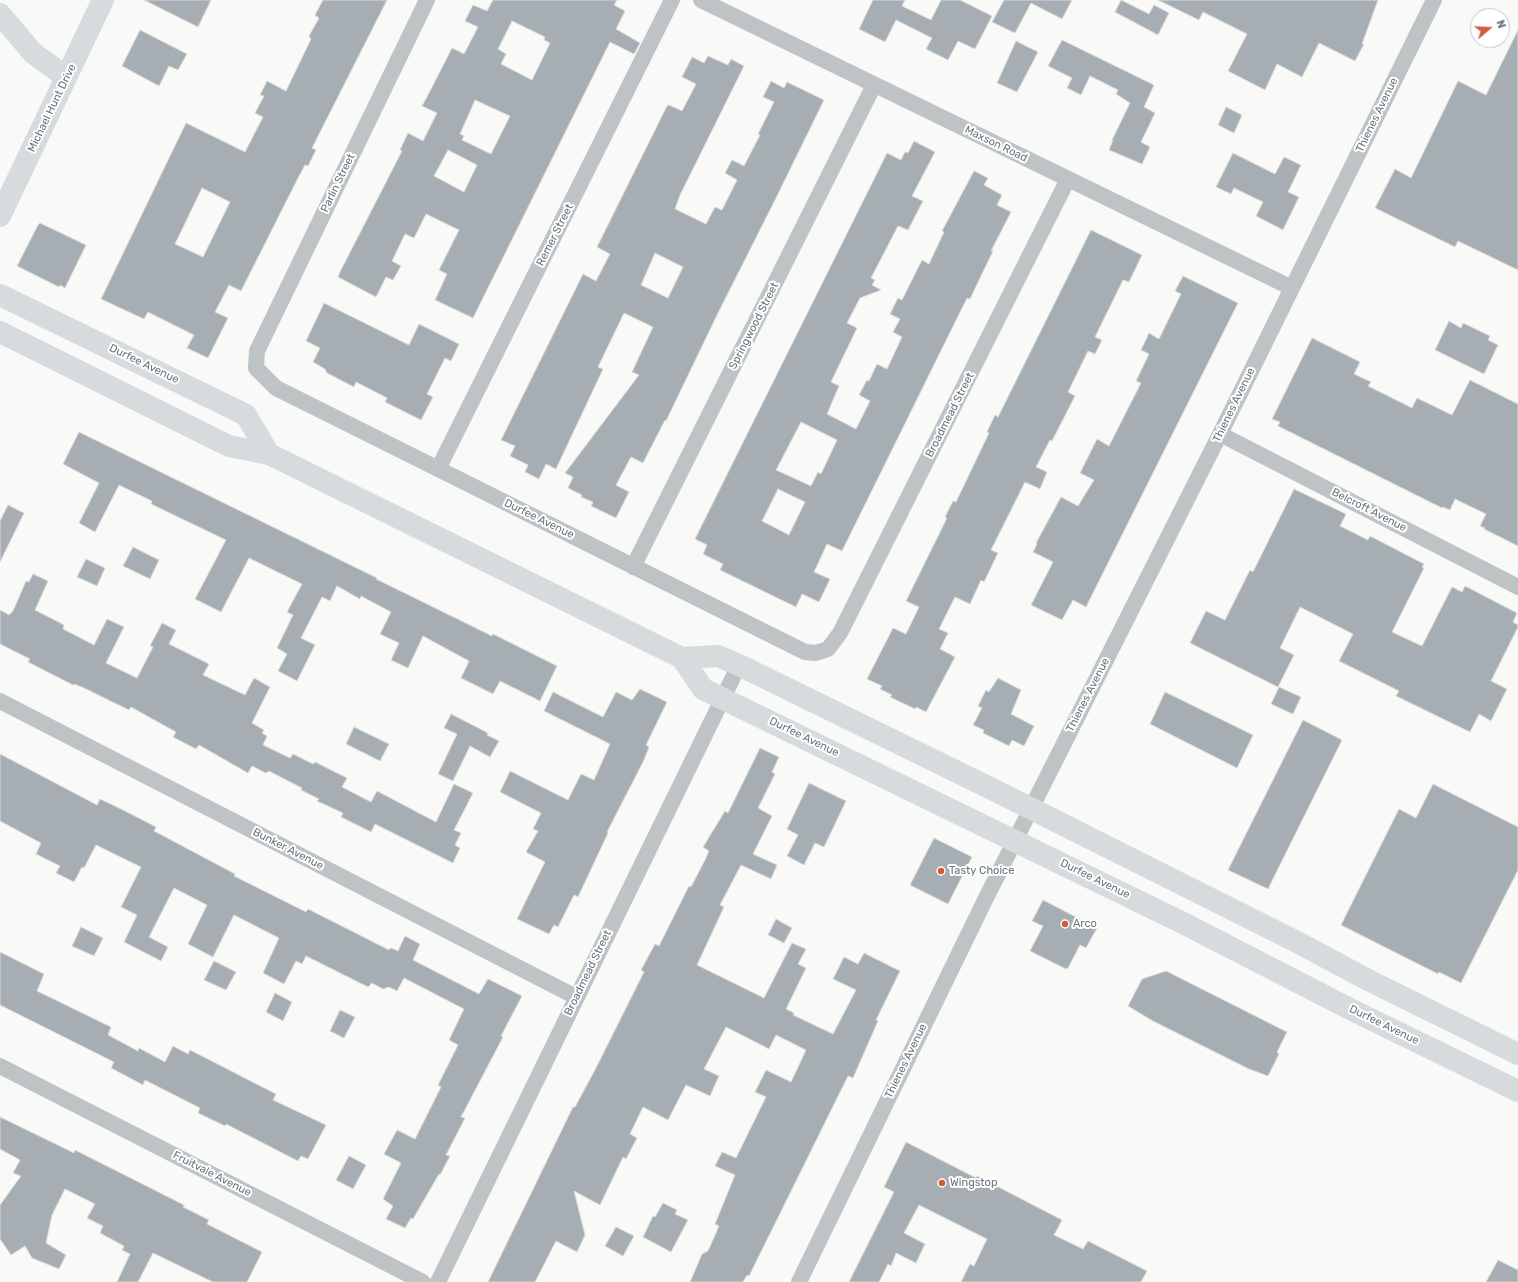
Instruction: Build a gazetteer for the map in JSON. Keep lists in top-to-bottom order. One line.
{"streets":{"main road":["Michael Hunt Drive","Durfee Avenue"],"street":["Thienes Avenue","Maxson Road","Parlin Street","Remer Street","Springwood Street","Broadmead Street","Belcroft Avenue","Bunker Avenue","Fruitvale Avenue"]},"crossings":[["Thienes Avenue","Maxson Road"],["Thienes Avenue","Durfee Avenue"],["Thienes Avenue","Belcroft Avenue"],["Maxson Road","Springwood Street"],["Maxson Road","Broadmead Street"],["Parlin Street","Durfee Avenue"],["Remer Street","Durfee Avenue"],["Springwood Street","Durfee Avenue"],["Durfee Avenue","Broadmead Street"],["Broadmead Street","Bunker Avenue"]],"places":["Tasty Choice","Arco","Wingstop"],"north":"right"}
